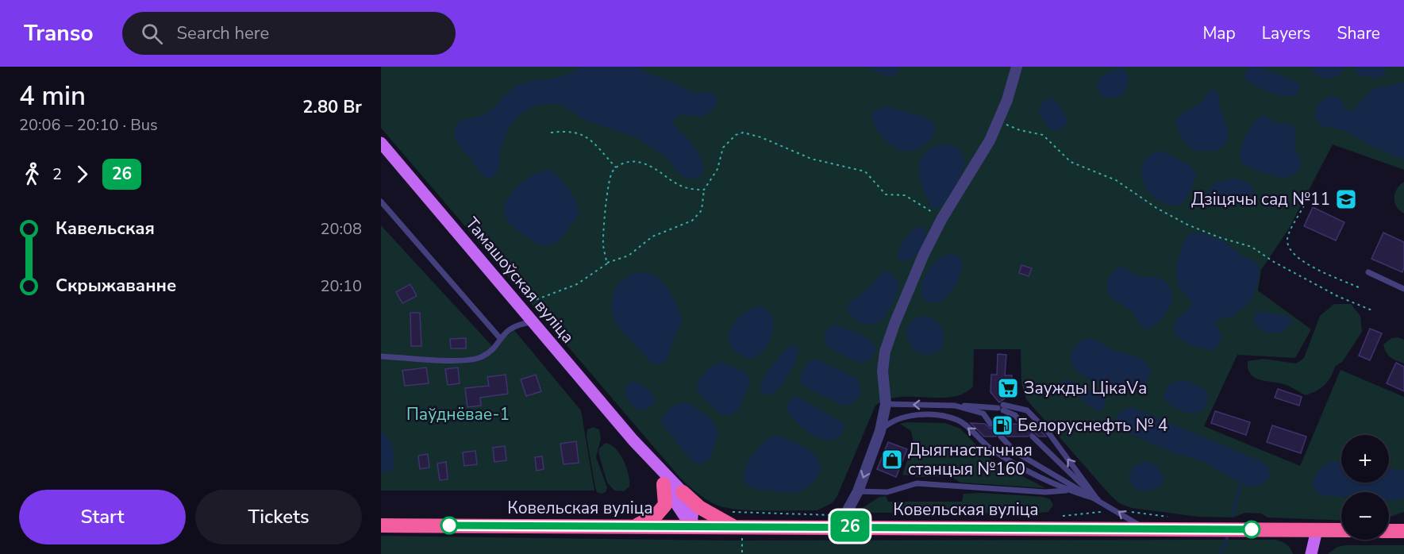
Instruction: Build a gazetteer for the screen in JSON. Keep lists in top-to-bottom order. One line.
{"streets":{"highway":["Ковельская вуліца"],"main road":["Тамашоўская вуліца"]},"crossings":[["Тамашоўская вуліца","Ковельская вуліца"]],"parks":["Паўднёвае-1"],"places":{"school or university":["Дзіцячы сад №11"],"supermarket":["Заужды ЦікаVа"],"fuel station":["Белоруснефть № 4"],"shop":["Дыягнастычная станцыя №160"]},"lines":["bus line 26"],"page":{"header":"Transo","search":"Search here","nav":["Map","Layers","Share"],"heading":["4 min","20:06 – 20:10 · Bus","2.80 Br"],"on_map":"26","legs":["2","26"],"list":[{"name":"Кавельская","value":"20:08"},{"name":"Скрыжаванне","value":"20:10"}],"map_buttons":["+","−"],"buttons":["Start","Tickets"]}}
